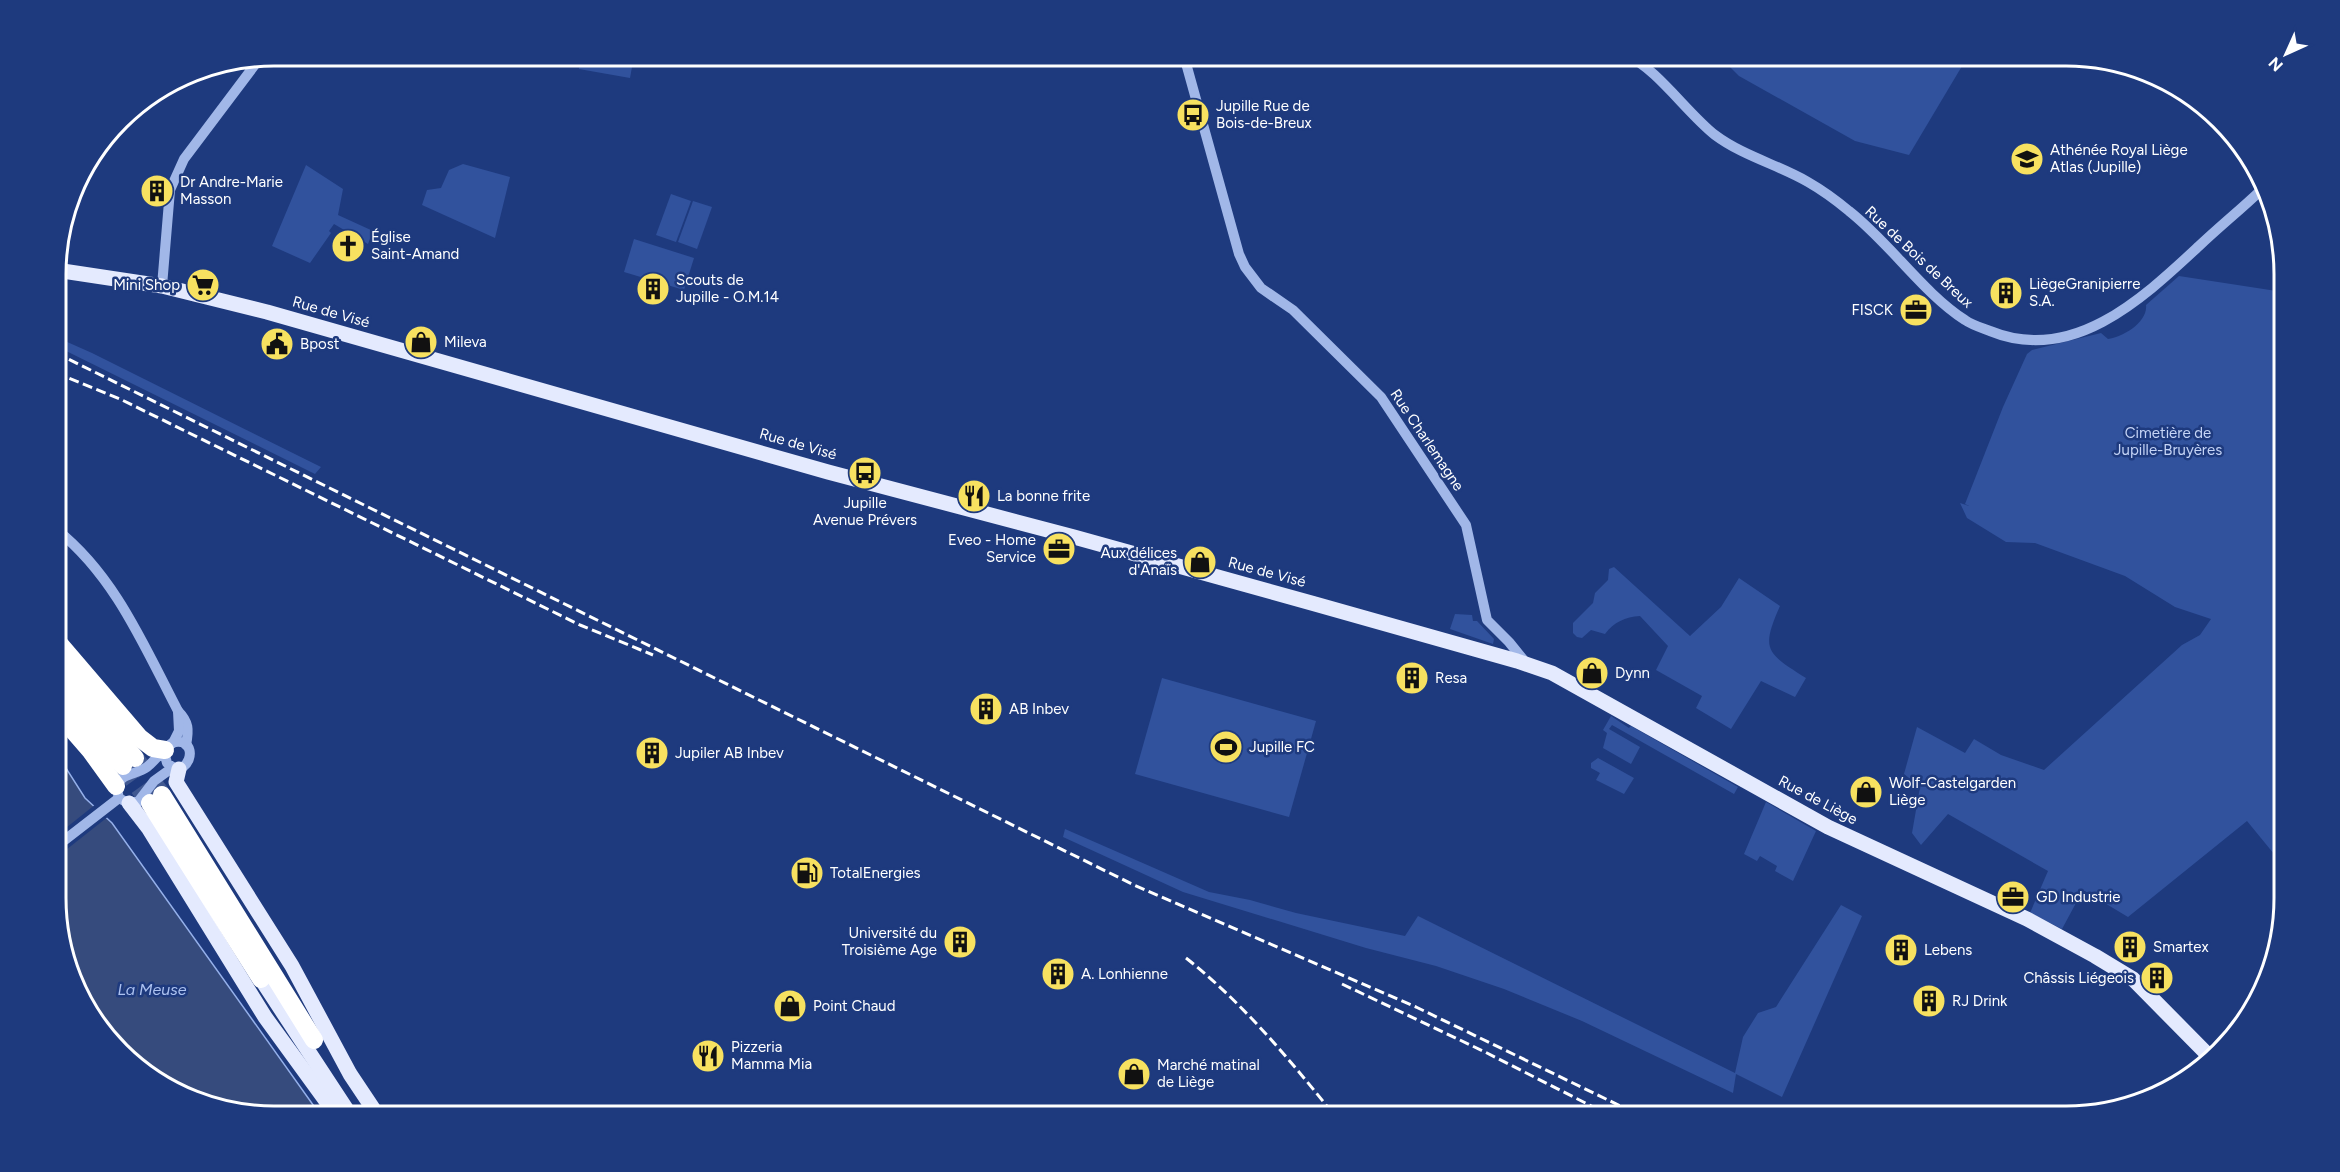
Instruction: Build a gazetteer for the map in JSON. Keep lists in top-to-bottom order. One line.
{"streets":{"main road":["Rue de Visé","Rue de Liège"],"street":["Rue de Bois de Breux","Rue Charlemagne"]},"crossings":[["Rue de Visé","Rue Charlemagne"],["Rue de Visé","Rue de Liège"],["Rue Charlemagne","Rue de Liège"]],"water":["La Meuse"],"parks":["Cimetière de Jupille-Bruyères"],"places":{"bus stop":["Jupille Rue de Bois-de-Breux","Jupille Avenue Prévers"],"school or university":["Athénée Royal Liège Atlas (Jupille)"],"building":["Dr Andre-Marie Masson","Scouts de Jupille - O.M.14","LiègeGranipierre S.A.","Resa","AB Inbev","Jupiler AB Inbev","Université du Troisième Age","Smartex","Lebens","A. Lonhienne","Châssis Liégeois","RJ Drink"],"church":["Église Saint-Amand"],"supermarket":["Mini Shop"],"office":["FISCK","Eveo - Home Service","GD Industrie"],"shop":["Mileva","Aux délices d'Anaïs","Dynn","Wolf-Castelgarden Liège","Point Chaud","Marché matinal de Liège"],"public building":["Bpost"],"restaurant":["La bonne frite","Pizzeria Mamma Mia"],"sports":["Jupille FC"],"fuel station":["TotalEnergies"]},"north":"bottom left"}
